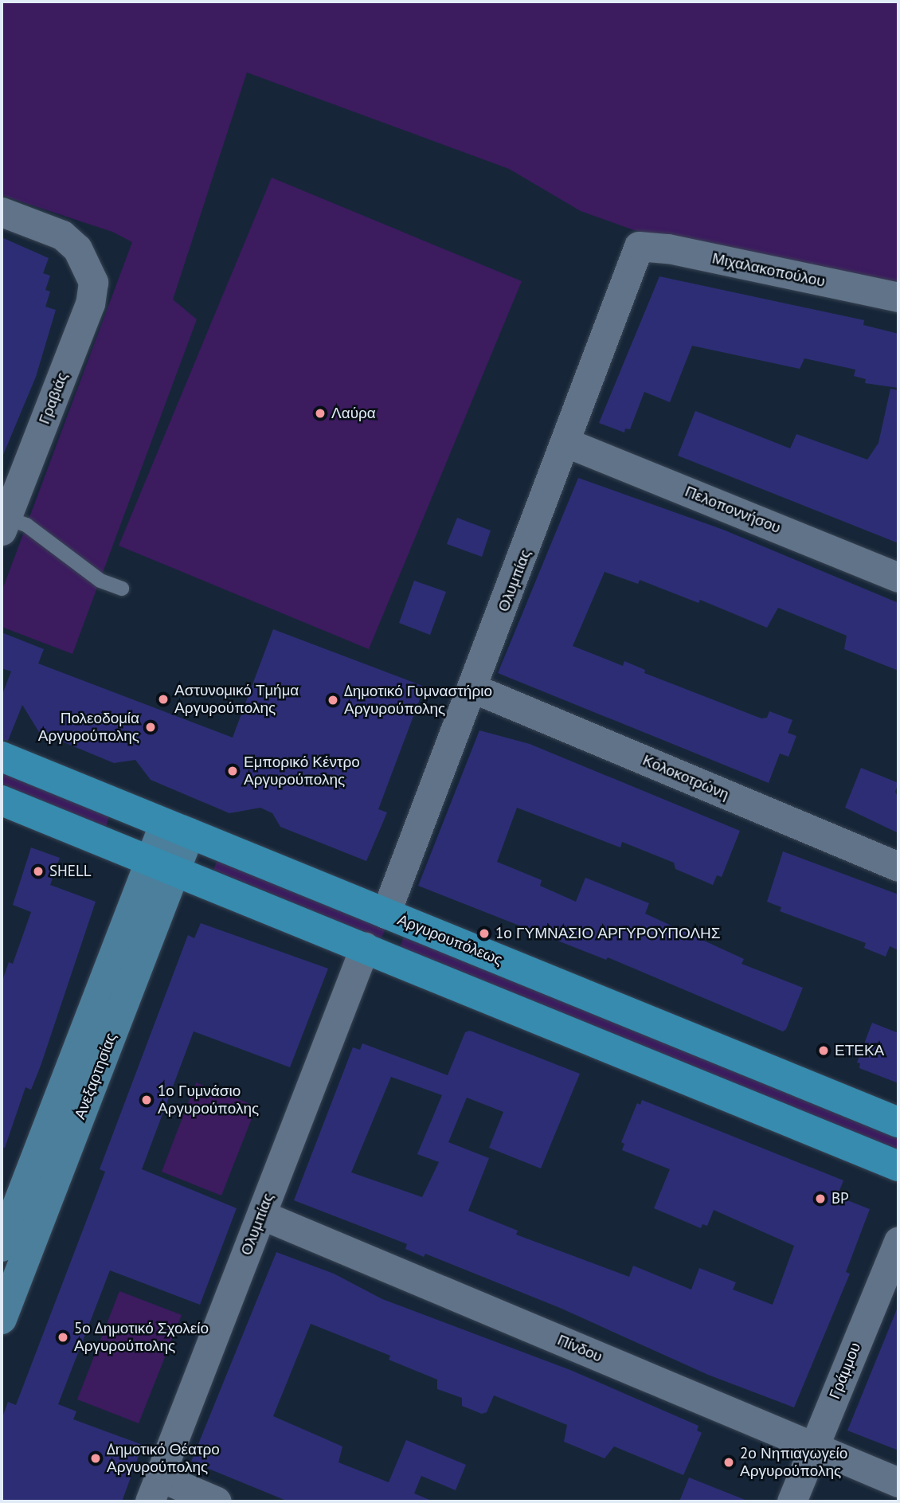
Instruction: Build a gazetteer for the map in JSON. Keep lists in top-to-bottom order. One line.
{"streets":{"main road":["Αργυρουπόλεως","Ανεξαρτησίας"],"street":["Μιχαλακοπούλου","Γραβιάς","Πελοποννήσου","Ολυμπίας","Κολοκοτρώνη","Πίνδου","Γράμμου"]},"crossings":[["Μιχαλακοπούλου","Ολυμπίας"],["Πελοποννήσου","Ολυμπίας"],["Ολυμπίας","Κολοκοτρώνη"],["Ολυμπίας","Αργυρουπόλεως"],["Ολυμπίας","Πίνδου"],["Αργυρουπόλεως","Ανεξαρτησίας"],["Πίνδου","Γράμμου"]],"places":["Λαύρα","Αστυνομικό Τμήμα Αργυρούπολης","Δημοτικό Γυμναστήριο Αργυρούπολης","Πολεοδομία Αργυρούπολης","Εμπορικό Κέντρο Αργυρούπολης","SHELL","1ο ΓΥΜΝΑΣΙΟ ΑΡΓΥΡΟΥΠΟΛΗΣ","ΕΤΕΚΑ","1ο Γυμνάσιο Αργυρούπολης","BP","5ο Δημοτικό Σχολείο Αργυρούπολης","Δημοτικό Θέατρο Αργυρούπολης","2ο Νηπιαγωγείο Αργυρούπολης"]}
